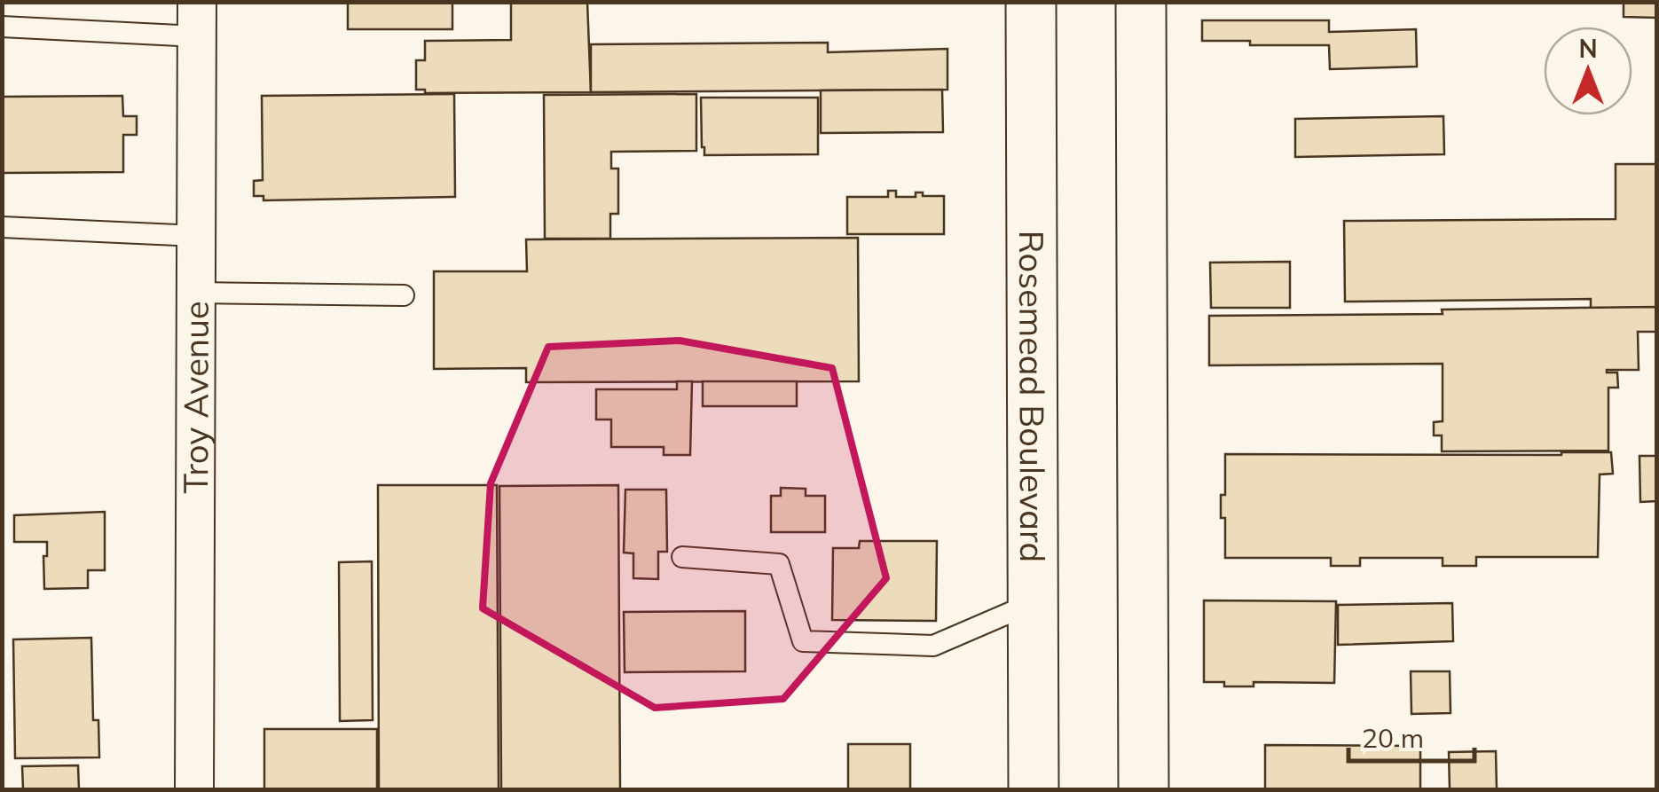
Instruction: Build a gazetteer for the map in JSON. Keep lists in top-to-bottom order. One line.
{"streets":{"main road":["Rosemead Boulevard"],"street":["Troy Avenue"]},"scale_bar":"20 m","north":"top"}
